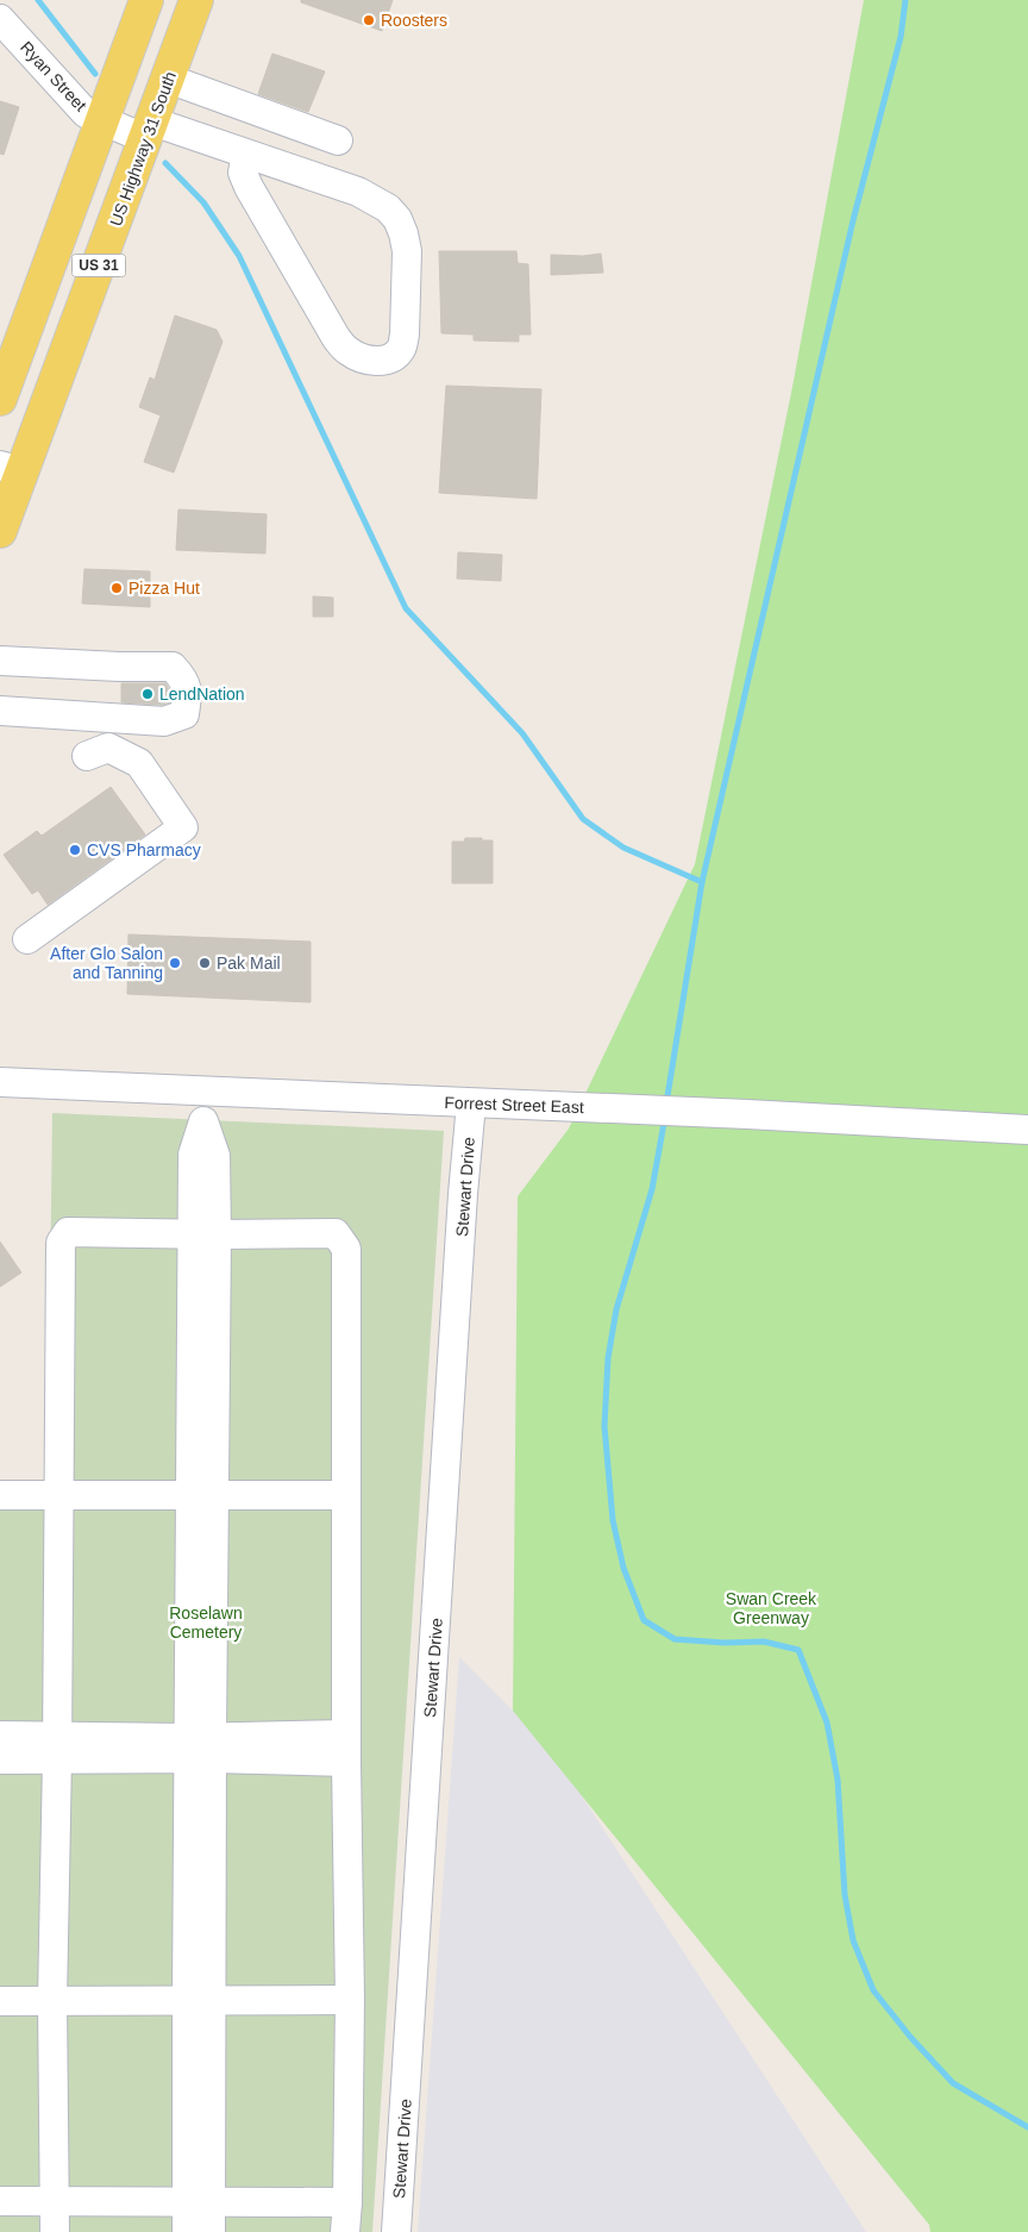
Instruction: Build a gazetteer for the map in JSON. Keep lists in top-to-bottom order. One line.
{"streets":{"main road":["US Highway 31 South","US 31"],"street":["Ryan Street","Forrest Street East","Stewart Drive"]},"crossings":[["Ryan Street","US Highway 31 South"],["Ryan Street","US 31"],["Forrest Street East","Stewart Drive"]],"parks":["Swan Creek Greenway","Roselawn Cemetery"],"places":["Roosters","Pizza Hut","LendNation","CVS Pharmacy","After Glo Salon and Tanning","Pak Mail"]}
